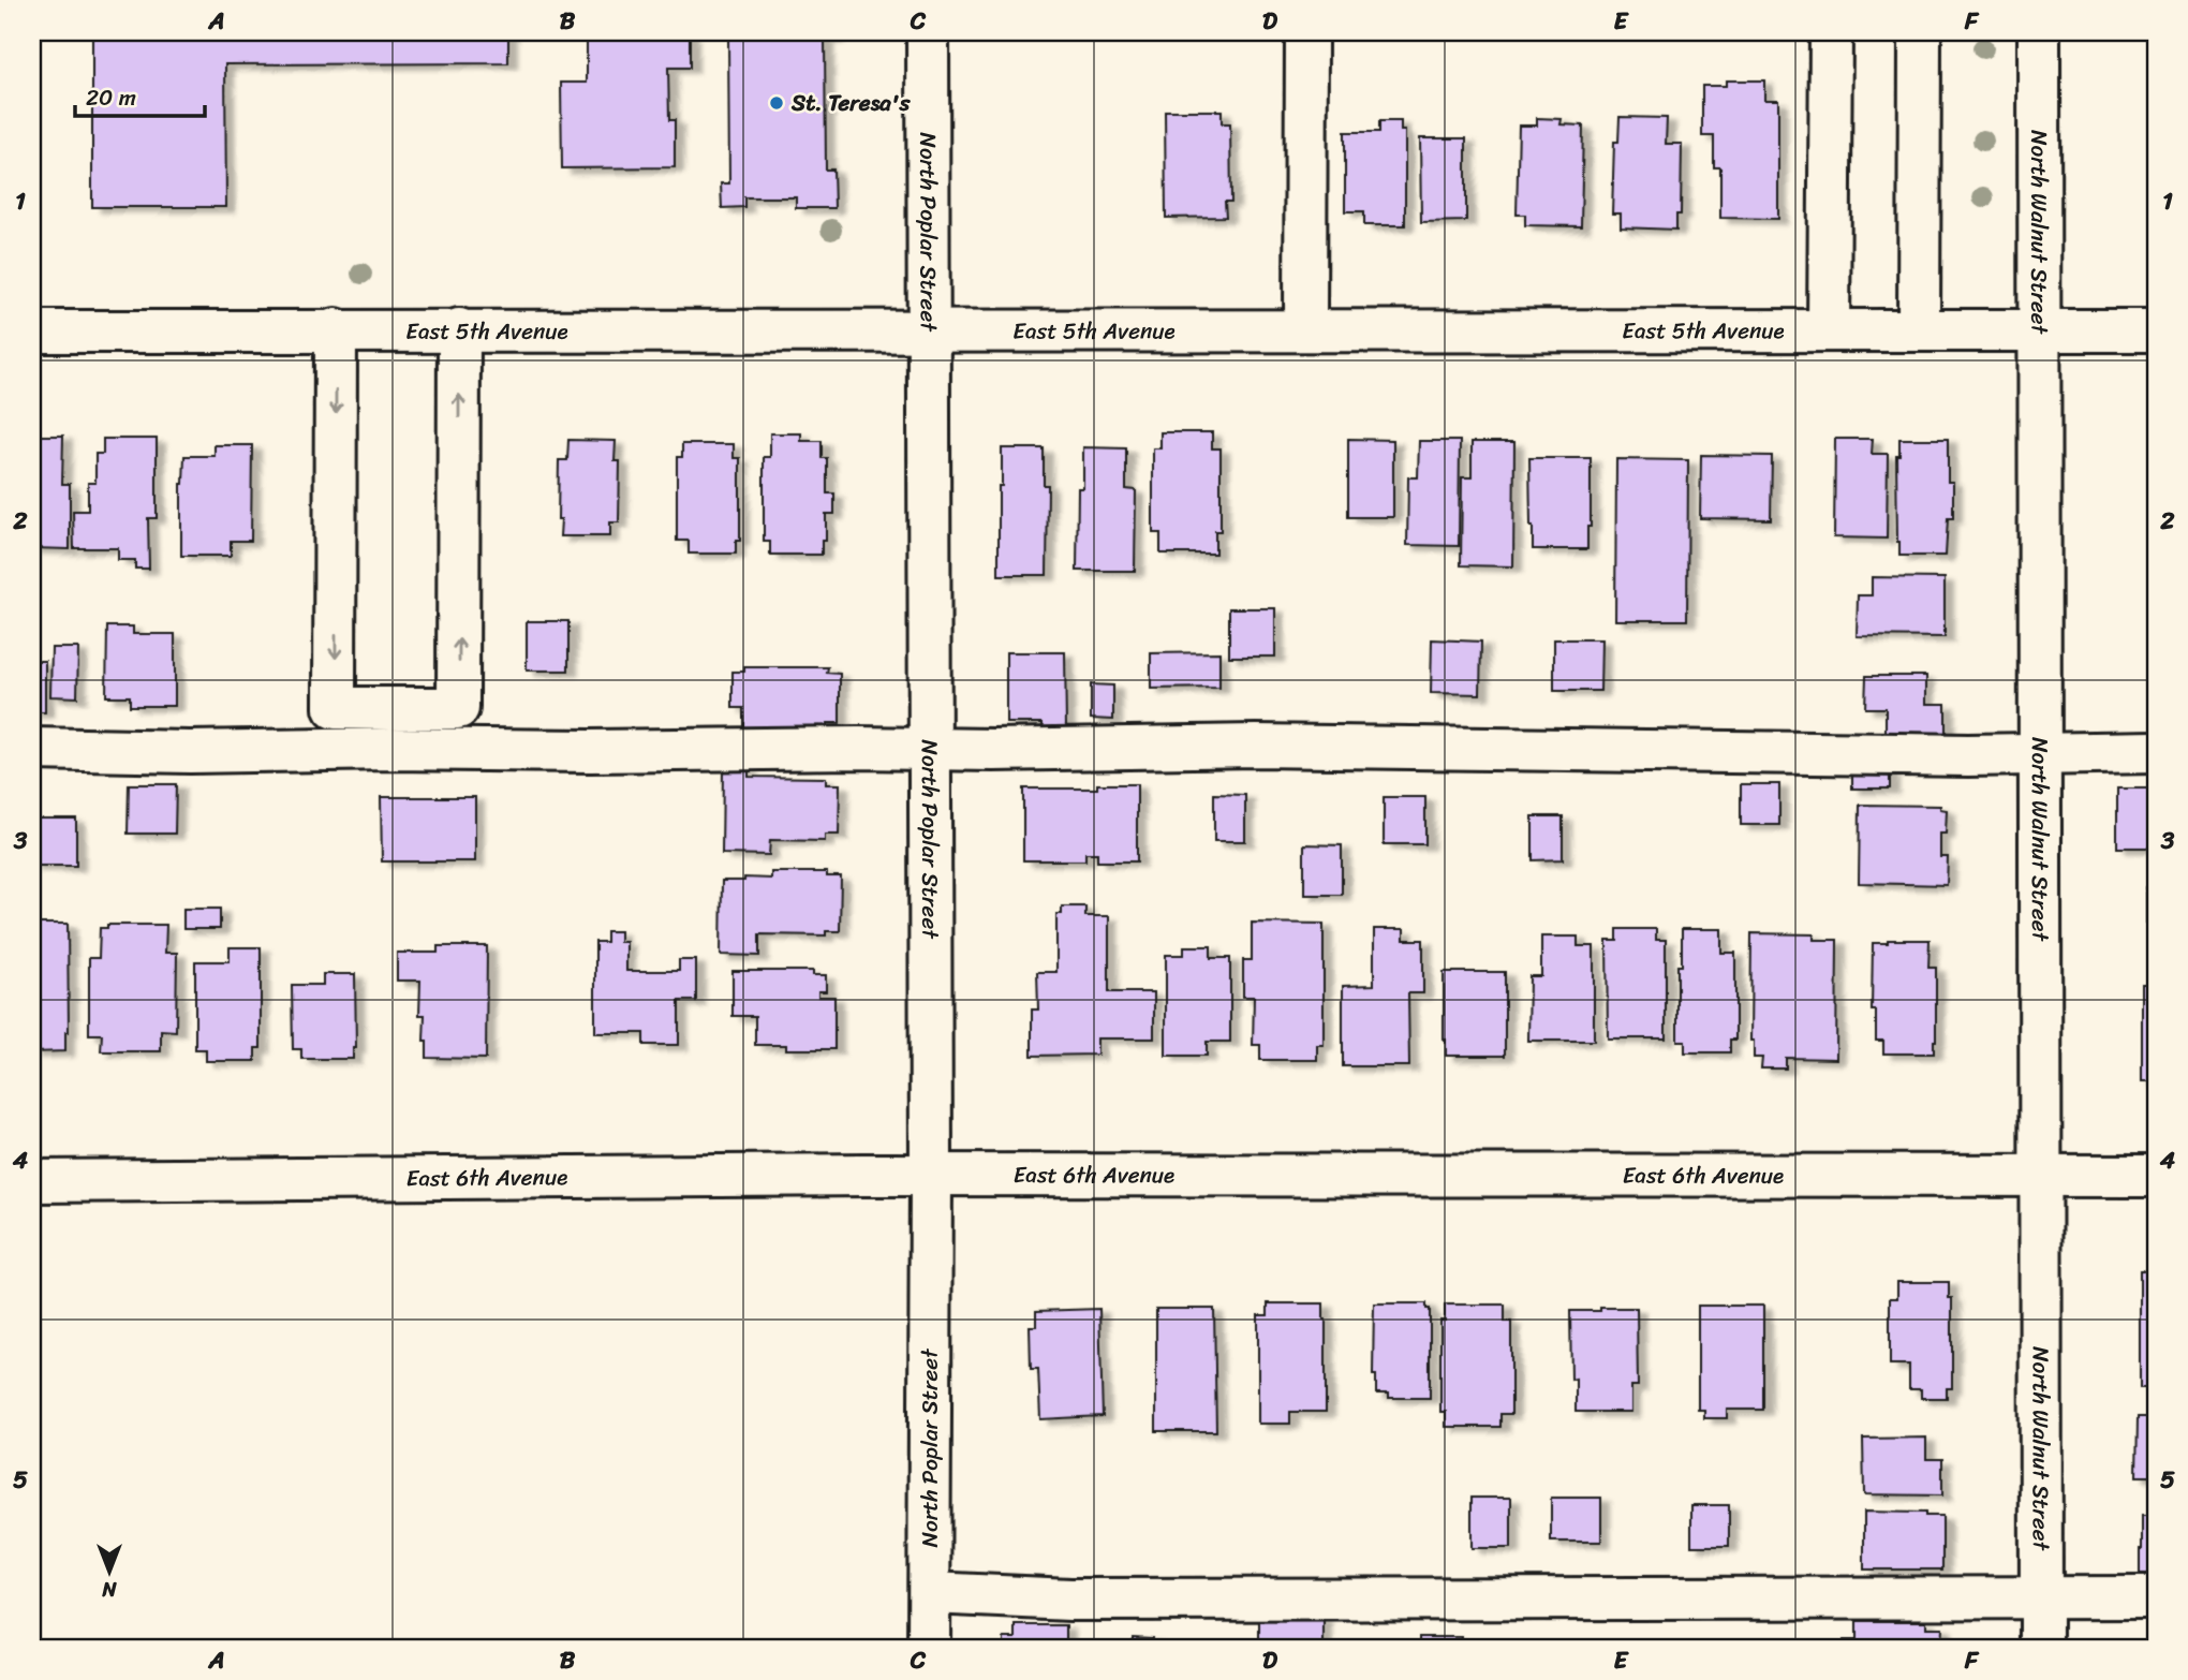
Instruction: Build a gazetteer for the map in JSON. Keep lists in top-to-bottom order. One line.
{"streets":{"street":["North Poplar Street","North Walnut Street","East 5th Avenue","East 6th Avenue"]},"crossings":[["North Poplar Street","East 5th Avenue"],["North Poplar Street","East 6th Avenue"],["North Walnut Street","East 5th Avenue"],["North Walnut Street","East 6th Avenue"]],"places":["St. Teresa's"],"scale_bar":"20 m","north":"bottom","grid":{"columns":["A","B","C","D","E","F"],"rows":["1","2","3","4","5"]}}
